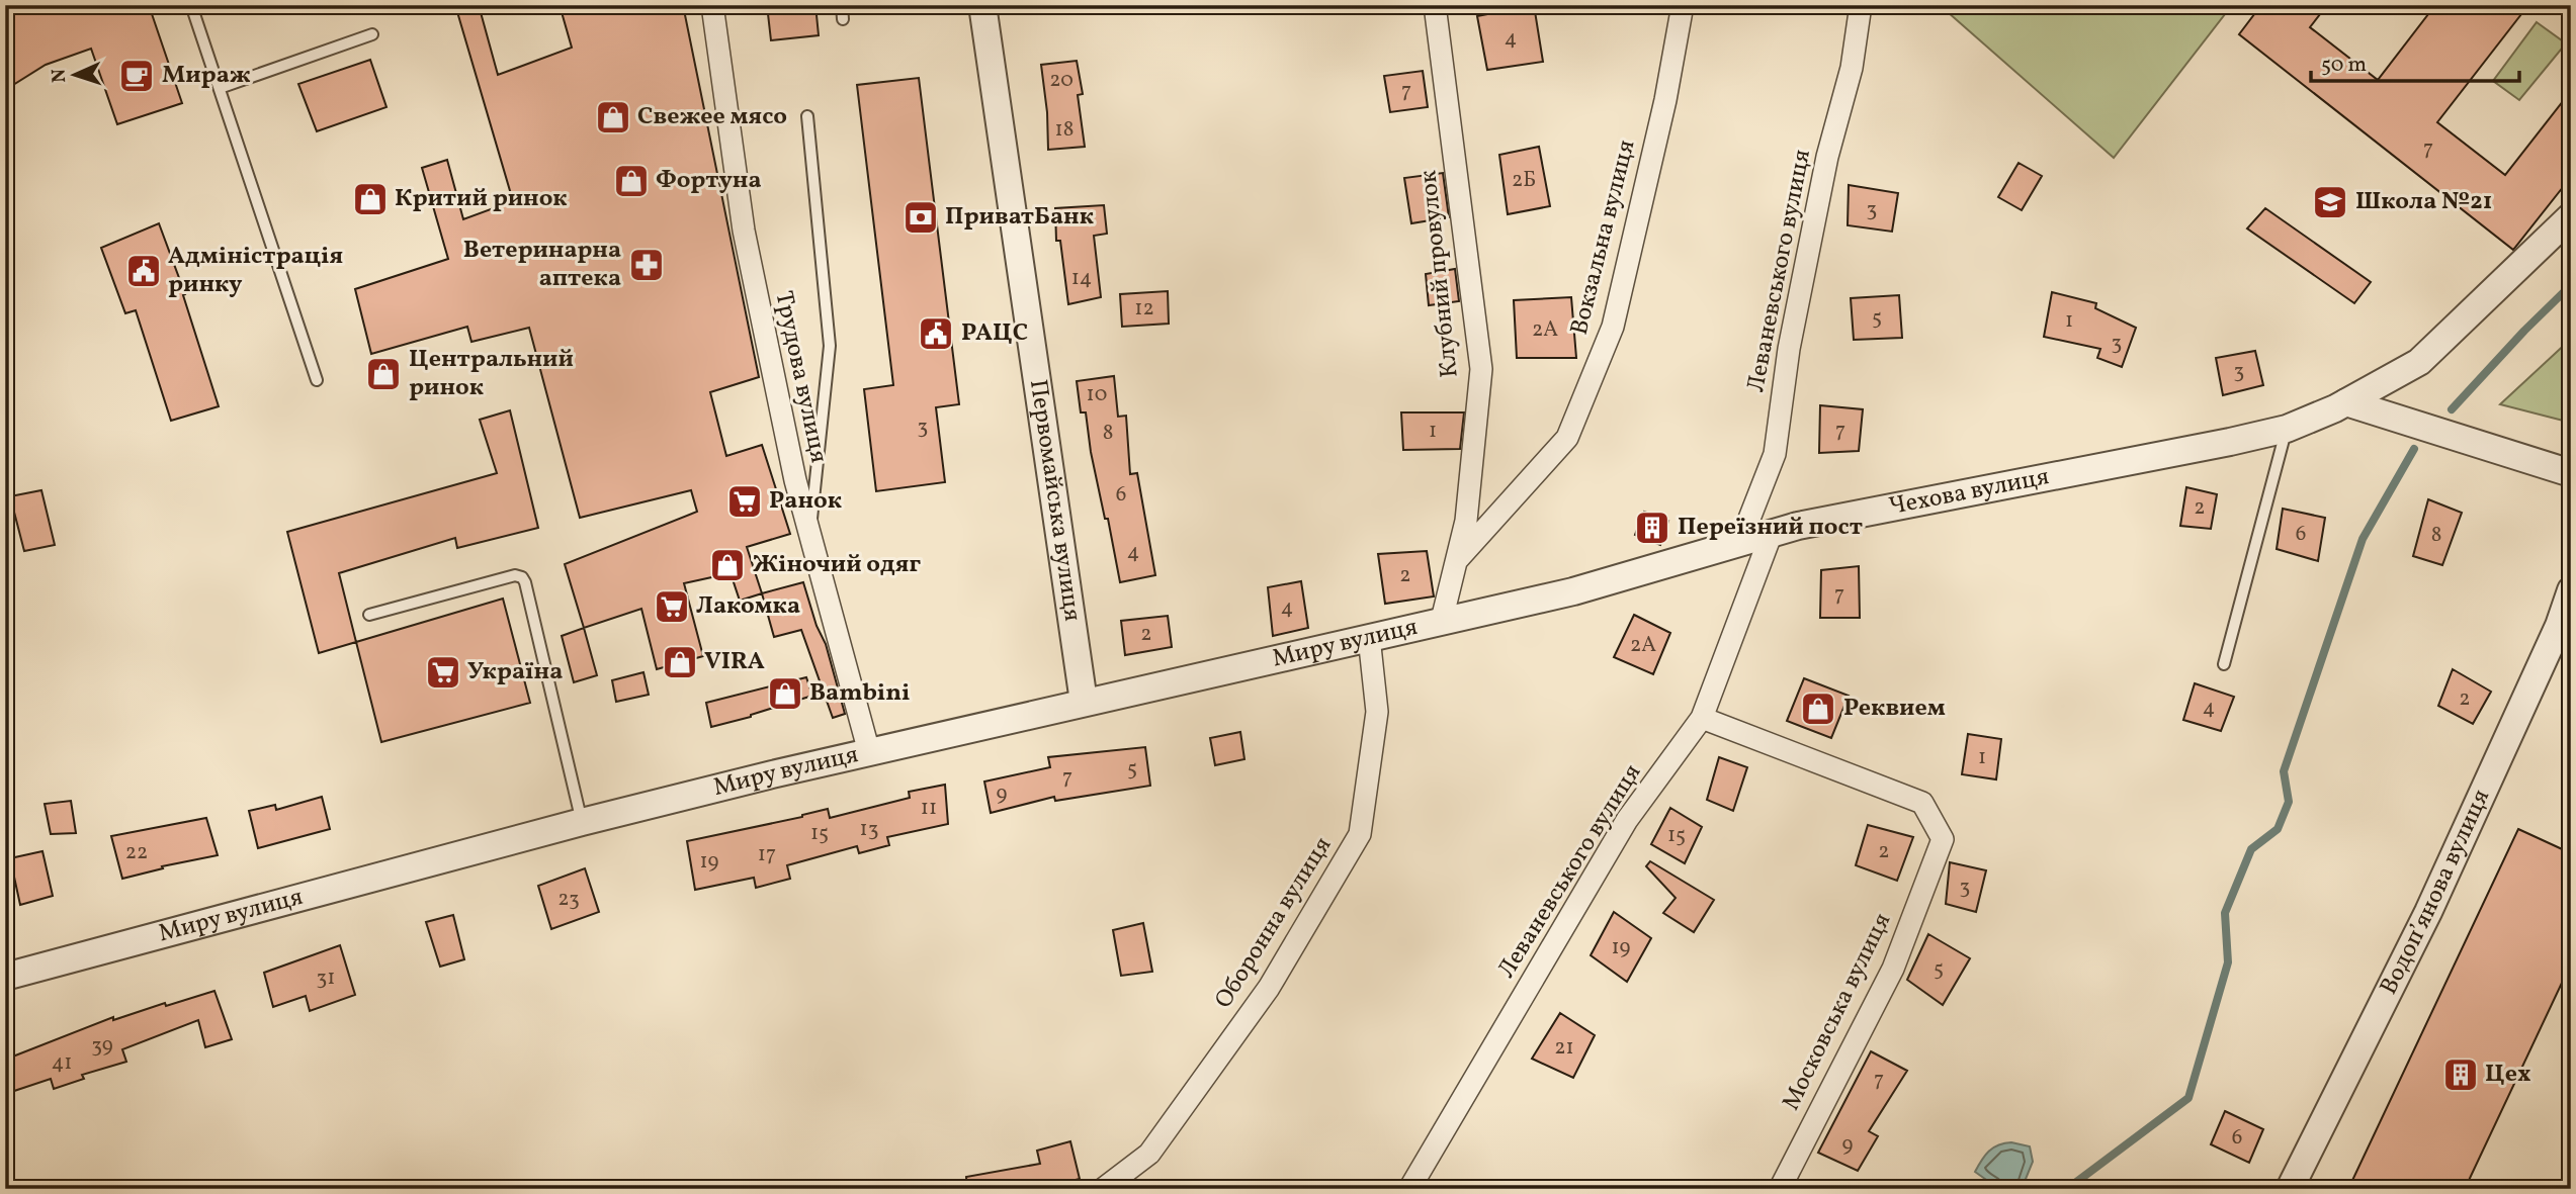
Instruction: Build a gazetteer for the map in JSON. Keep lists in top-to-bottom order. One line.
{"streets":{"street":["Вокзальна вулиця","Леваневського вулиця","Клубний провулок","Трудова вулиця","Чехова вулиця","Первомайська вулиця","Миру вулиця","Водоп’янова вулиця","Оборонна вулиця","Московська вулиця"]},"crossings":[["Вокзальна вулиця","Клубний провулок"],["Леваневського вулиця","Чехова вулиця"],["Леваневського вулиця","Московська вулиця"],["Клубний провулок","Миру вулиця"],["Трудова вулиця","Миру вулиця"],["Чехова вулиця","Миру вулиця"],["Первомайська вулиця","Миру вулиця"],["Миру вулиця","Оборонна вулиця"]],"places":{"cafe":["Мираж"],"shop":["Свежее мясо","Фортуна","Критий ринок","Центральний ринок","Жіночий одяг","VIRA","Bambini","Реквием"],"school or university":["Школа №21"],"bank":["ПриватБанк"],"pharmacy":["Ветеринарна аптека"],"public building":["Адміністрація ринку","РАЦС"],"supermarket":["Ранок","Лакомка","Україна"],"building":["Переїзний пост","Цех"]},"house_numbers":["4","20","7","18","7","2Б","3","14","12","5","1","2А","3","3","10","3","1","7","8","6","2","6","8","4","2","7","4","2","2А","2","4","1","5","7","9","11","13","15","15","2","22","17","19","3","23","19","5","31","39","21","41","7","6","9"],"scale_bar":"50 m","north":"left"}
